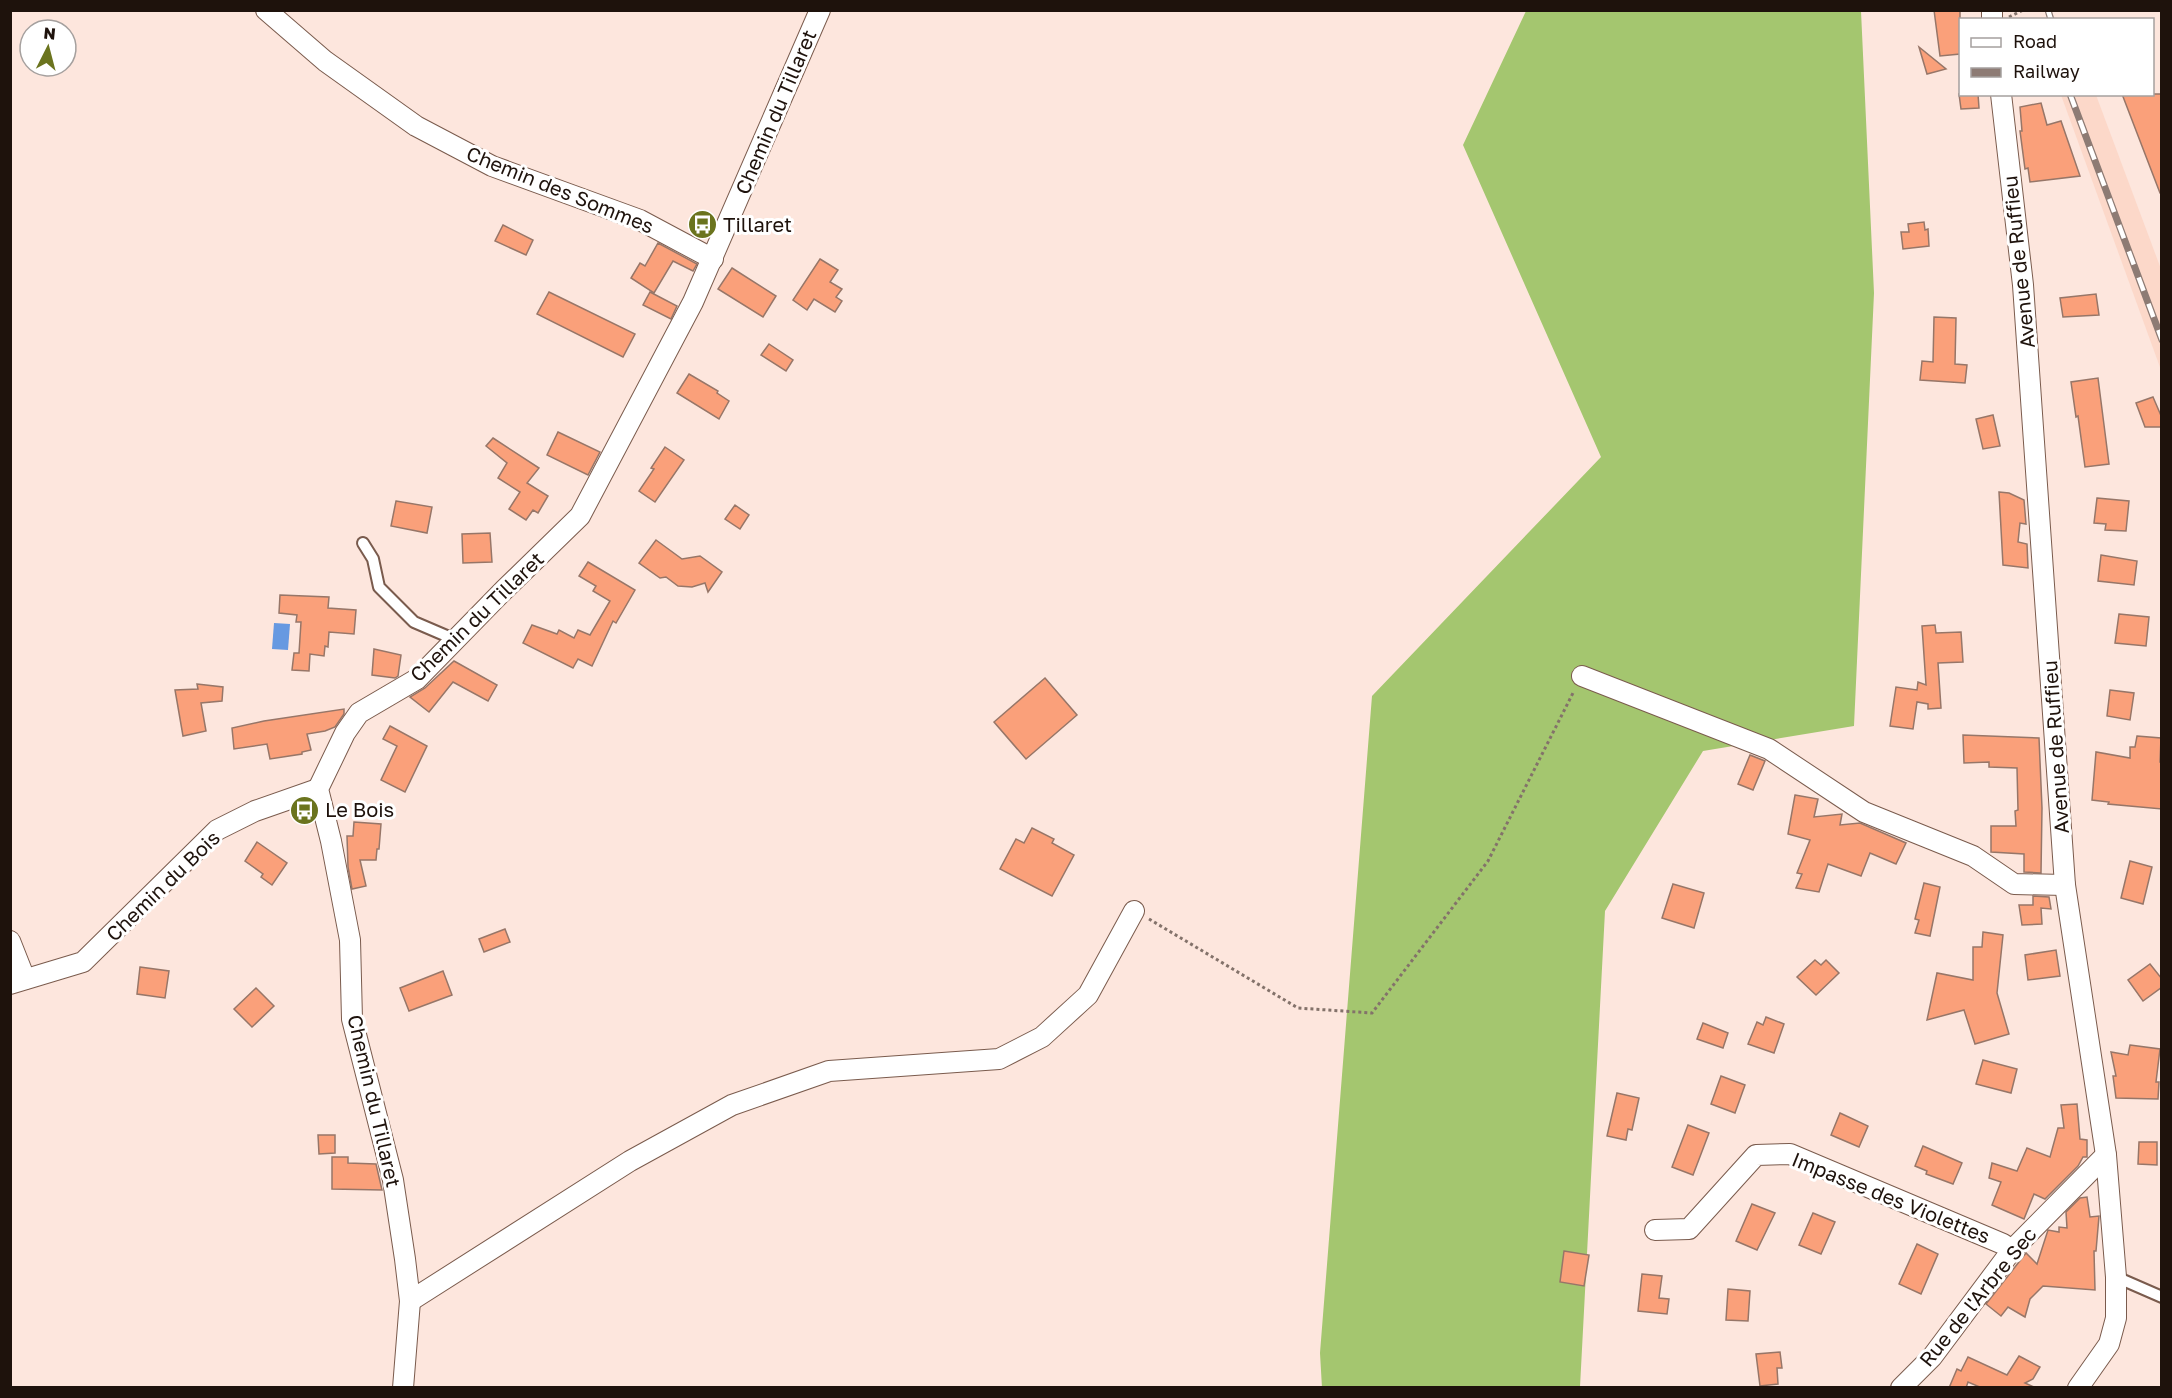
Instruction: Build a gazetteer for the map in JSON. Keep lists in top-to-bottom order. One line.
{"streets":{"street":["Chemin du Tillaret","Chemin des Sommes","Avenue de Ruffieu","Chemin du Bois","Impasse des Violettes","Rue de l'Arbre Sec"]},"crossings":[["Chemin du Tillaret","Chemin des Sommes"],["Chemin du Tillaret","Chemin du Bois"],["Avenue de Ruffieu","Rue de l'Arbre Sec"],["Impasse des Violettes","Rue de l'Arbre Sec"]],"places":{"bus stop":["Tillaret","Le Bois"]},"legend":["Road","Railway"],"north":"top"}
